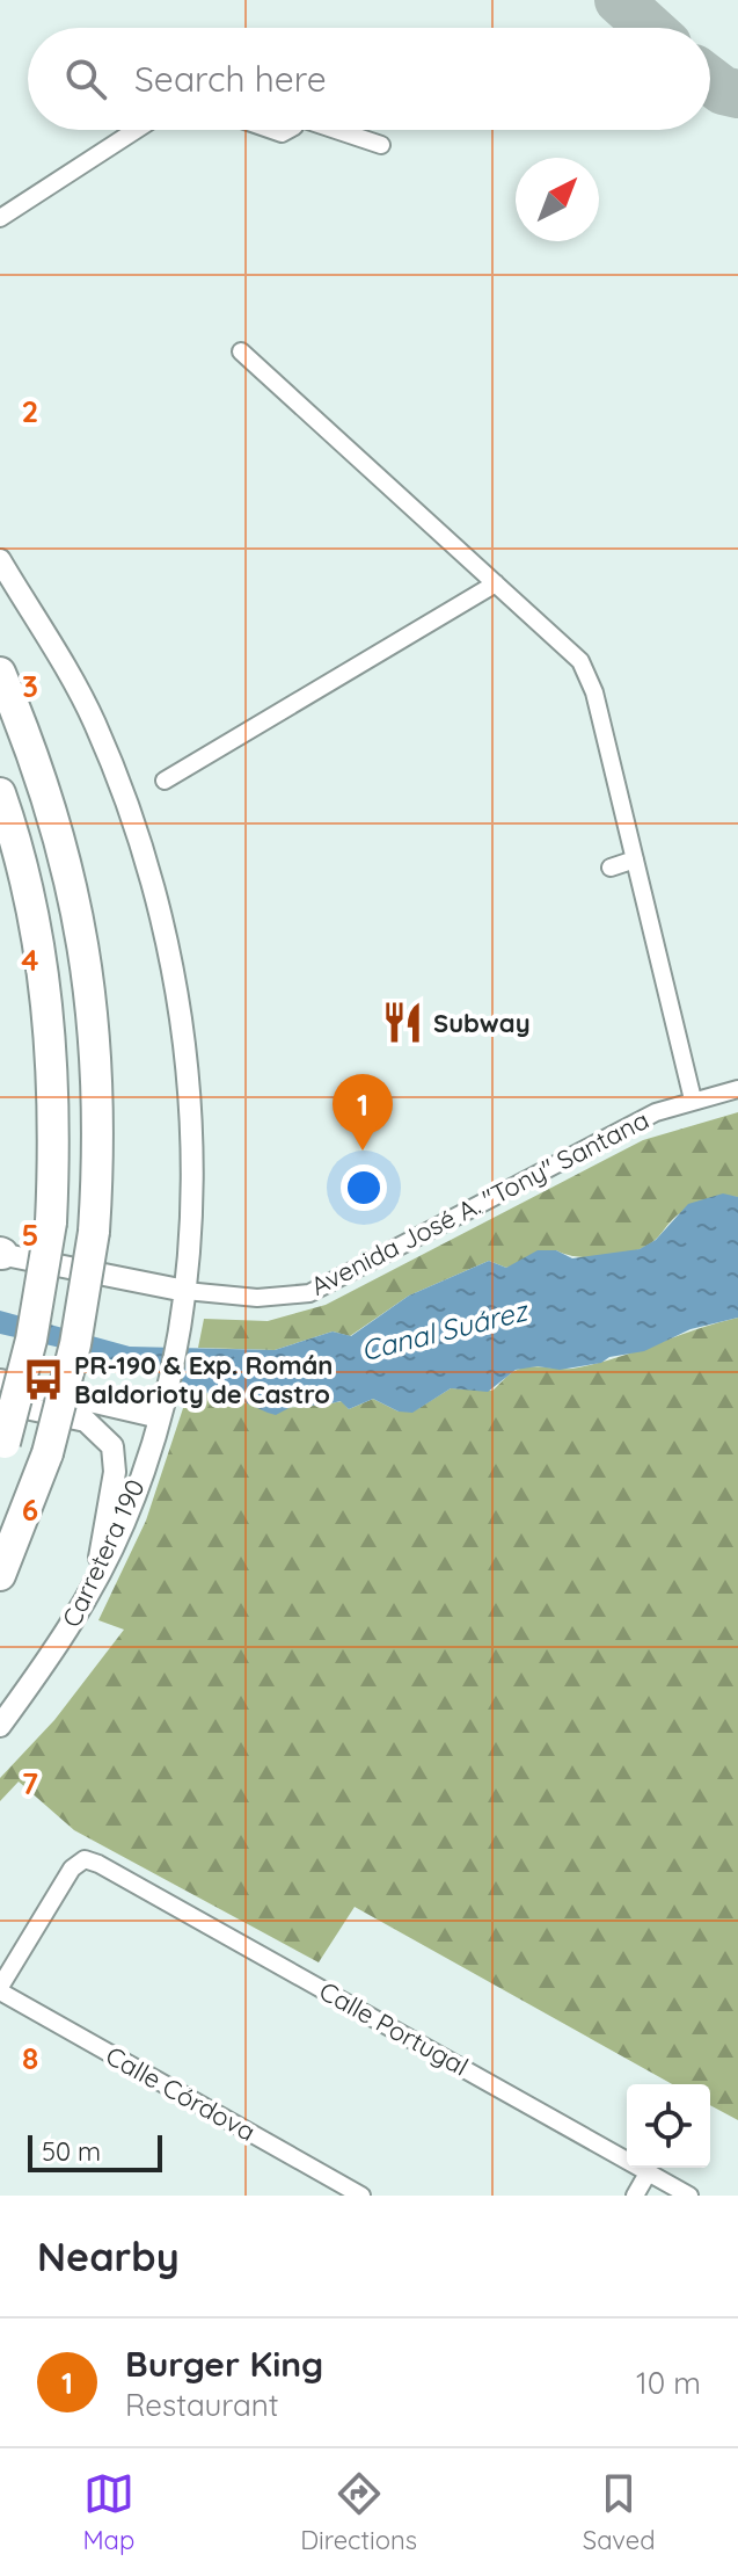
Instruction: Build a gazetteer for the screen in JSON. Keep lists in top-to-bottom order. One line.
{"streets":{"street":["Avenida José A. \"Tony\" Santana","Carretera 190","Calle Portugal","Calle Córdova"]},"crossings":[["Avenida José A. \"Tony\" Santana","Carretera 190"],["Calle Portugal","Calle Córdova"]],"water":["Canal Suárez"],"places":{"restaurant":["Subway"],"bus stop":["PR-190 & Exp. Román Baldorioty de Castro"]},"scale_bar":"50 m","north":"top right","page":{"search":"Search here","pins":"1","scale":"50 m","heading":"Nearby","list":[{"mark":"1","name":"Burger King","note":"Restaurant","value":"10 m"}],"nav":["Map","Directions","Saved"]},"grid":{"rows":["2","3","4","5","6","7","8"]}}
